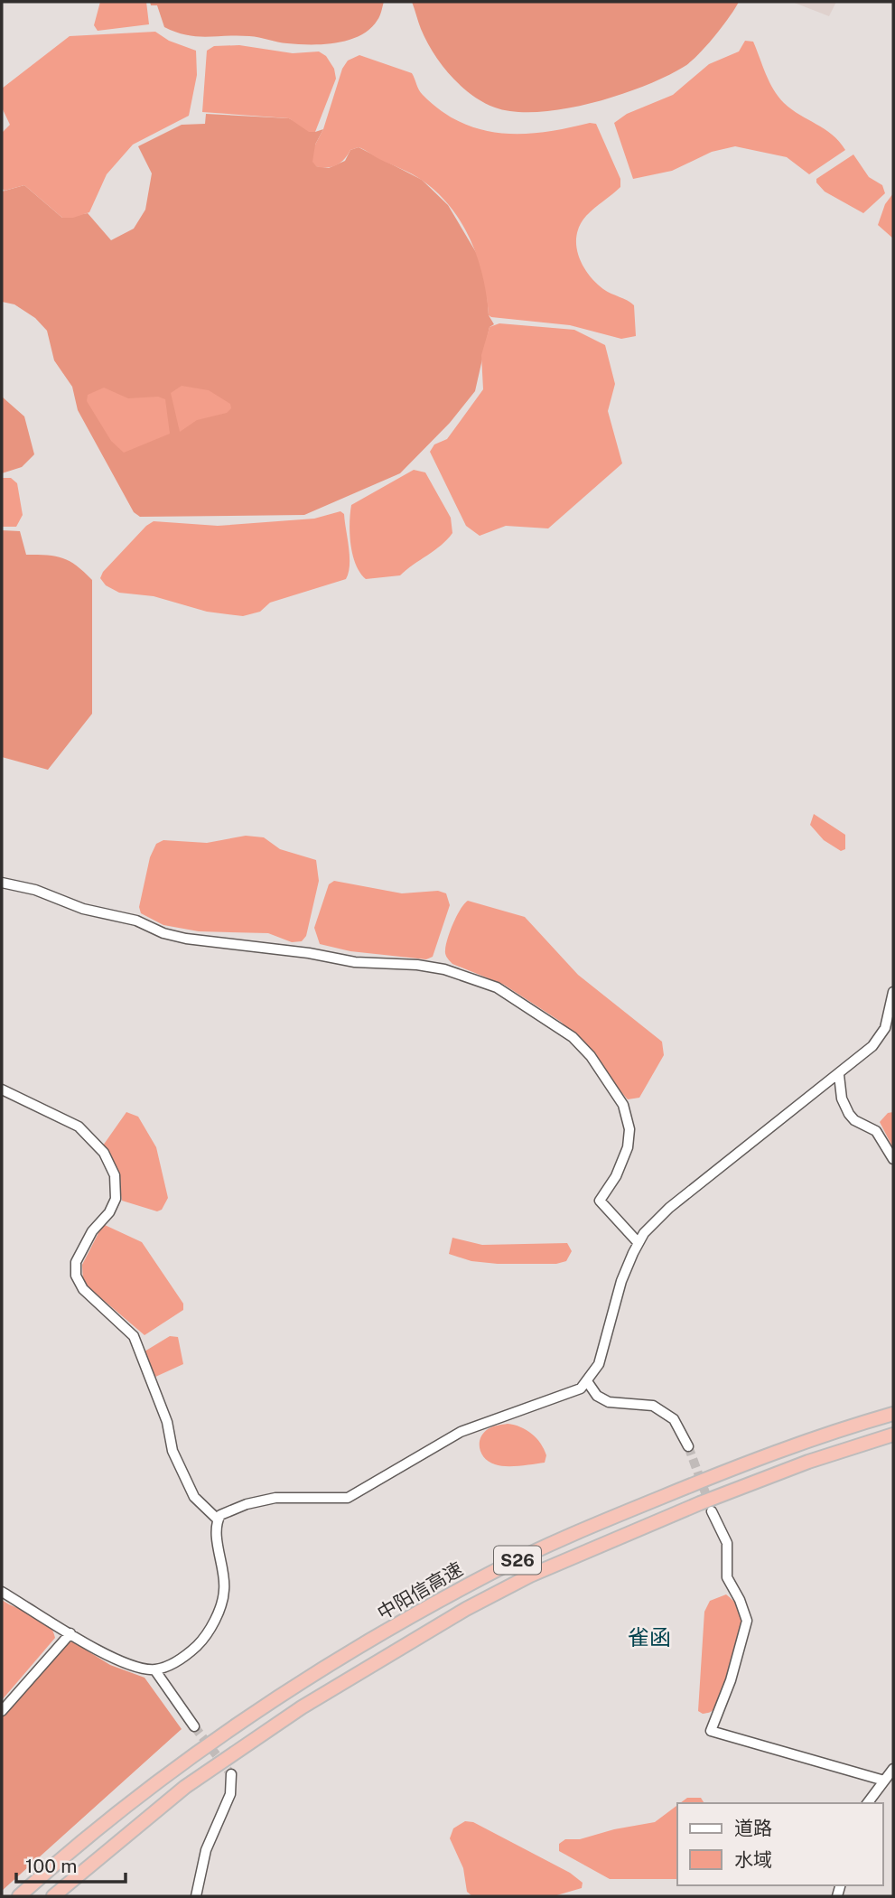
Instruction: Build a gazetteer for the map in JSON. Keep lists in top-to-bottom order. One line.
{"streets":{"highway":["S26","中阳信高速"]},"districts":["雀函"],"legend":["道路","水域"],"scale_bar":"100 m"}
